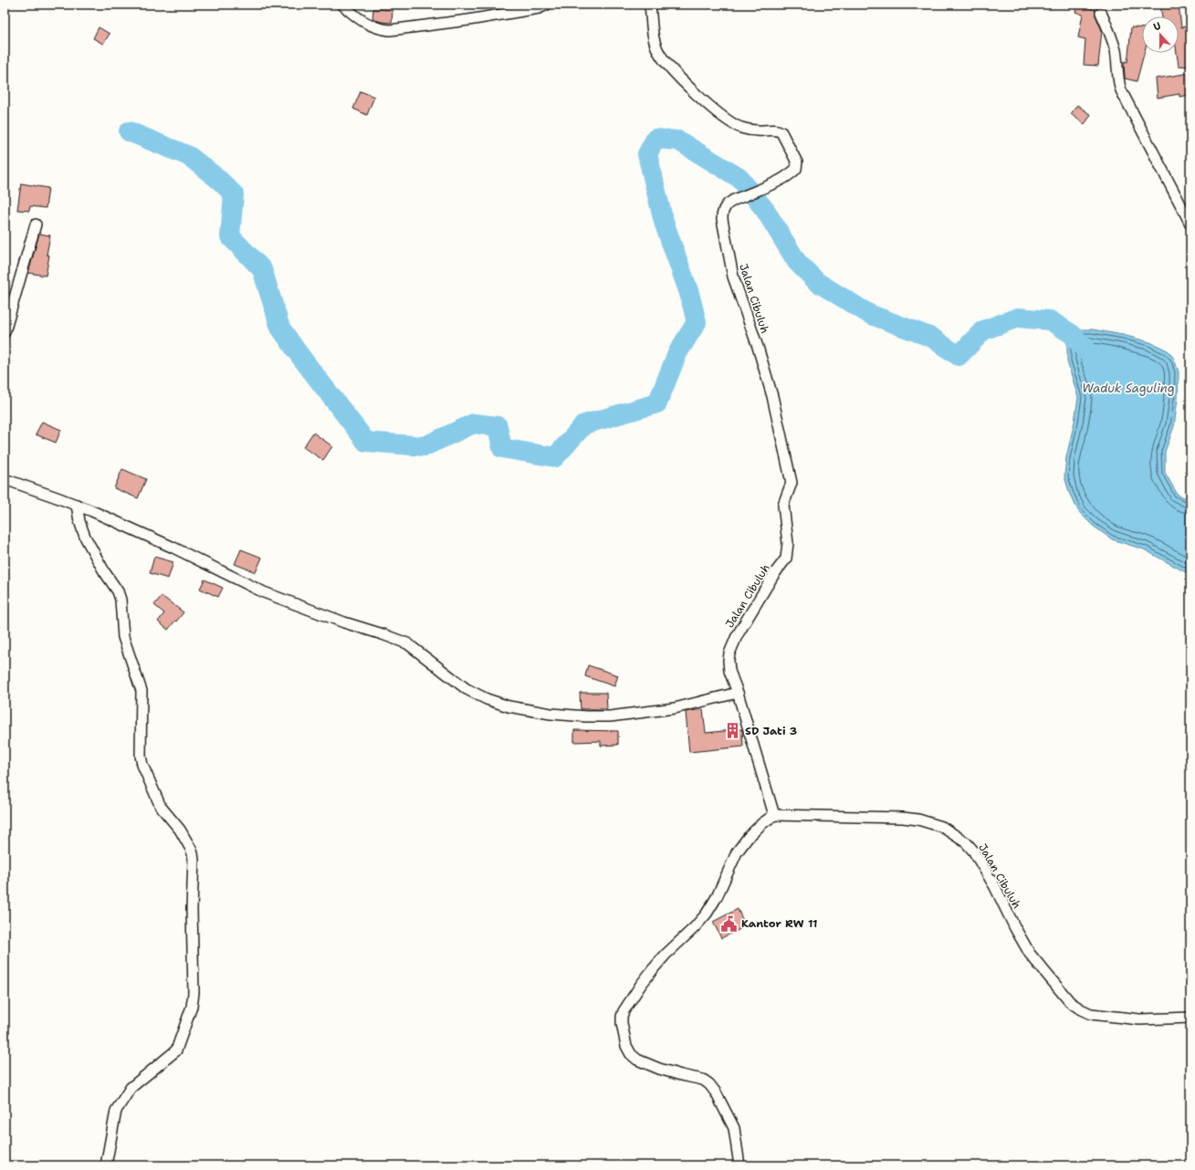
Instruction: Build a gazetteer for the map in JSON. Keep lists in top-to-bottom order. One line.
{"streets":{"street":["Jalan Cibuluh"]},"water":["Waduk Saguling"],"places":{"building":["SD Jati 3"],"public building":["Kantor RW 11"]},"north":"top"}
